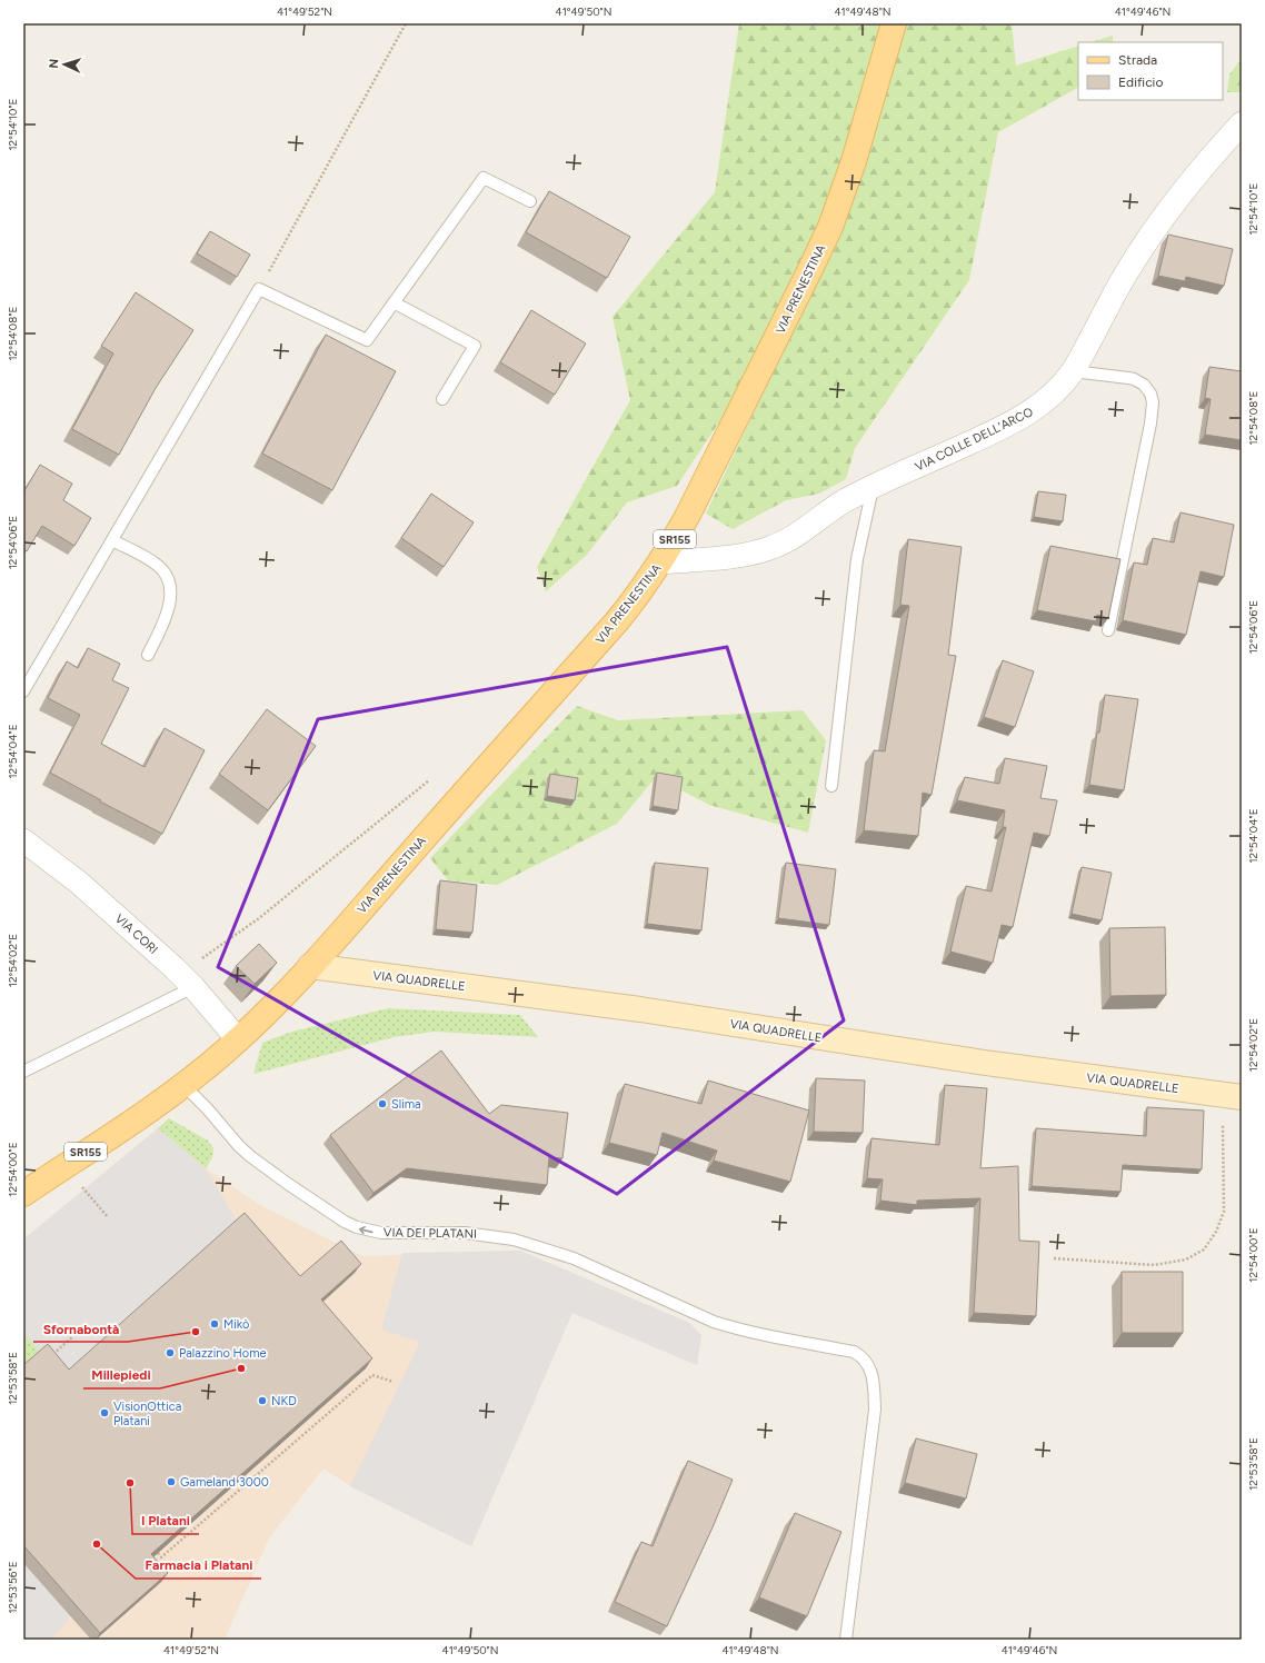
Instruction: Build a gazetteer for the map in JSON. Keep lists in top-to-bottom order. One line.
{"streets":{"main road":["VIA PRENESTINA","SR155"],"street":["VIA COLLE DELL'ARCO","VIA CORI","VIA QUADRELLE"],"lane":["VIA DEI PLATANI"]},"crossings":[["VIA PRENESTINA","VIA COLLE DELL'ARCO"],["VIA PRENESTINA","SR155"],["VIA PRENESTINA","VIA QUADRELLE"],["SR155","VIA CORI"],["SR155","VIA QUADRELLE"],["SR155","VIA DEI PLATANI"]],"one_way":["VIA DEI PLATANI"],"places":["Slima","Mikò","Sfornabontà","Palazzino Home","Millepiedi","NKD","VisionOttica Platani","Gameland 3000","I Platani","Farmacia i Platani"],"legend":["Strada","Edificio"],"north":"left","coordinates":["41°49'52\"N","41°49'50\"N","41°49'48\"N","41°49'46\"N","12°54'10\"E","12°54'08\"E","12°54'06\"E","12°54'04\"E","12°54'02\"E","12°54'00\"E","12°53'58\"E","12°53'56\"E"]}
